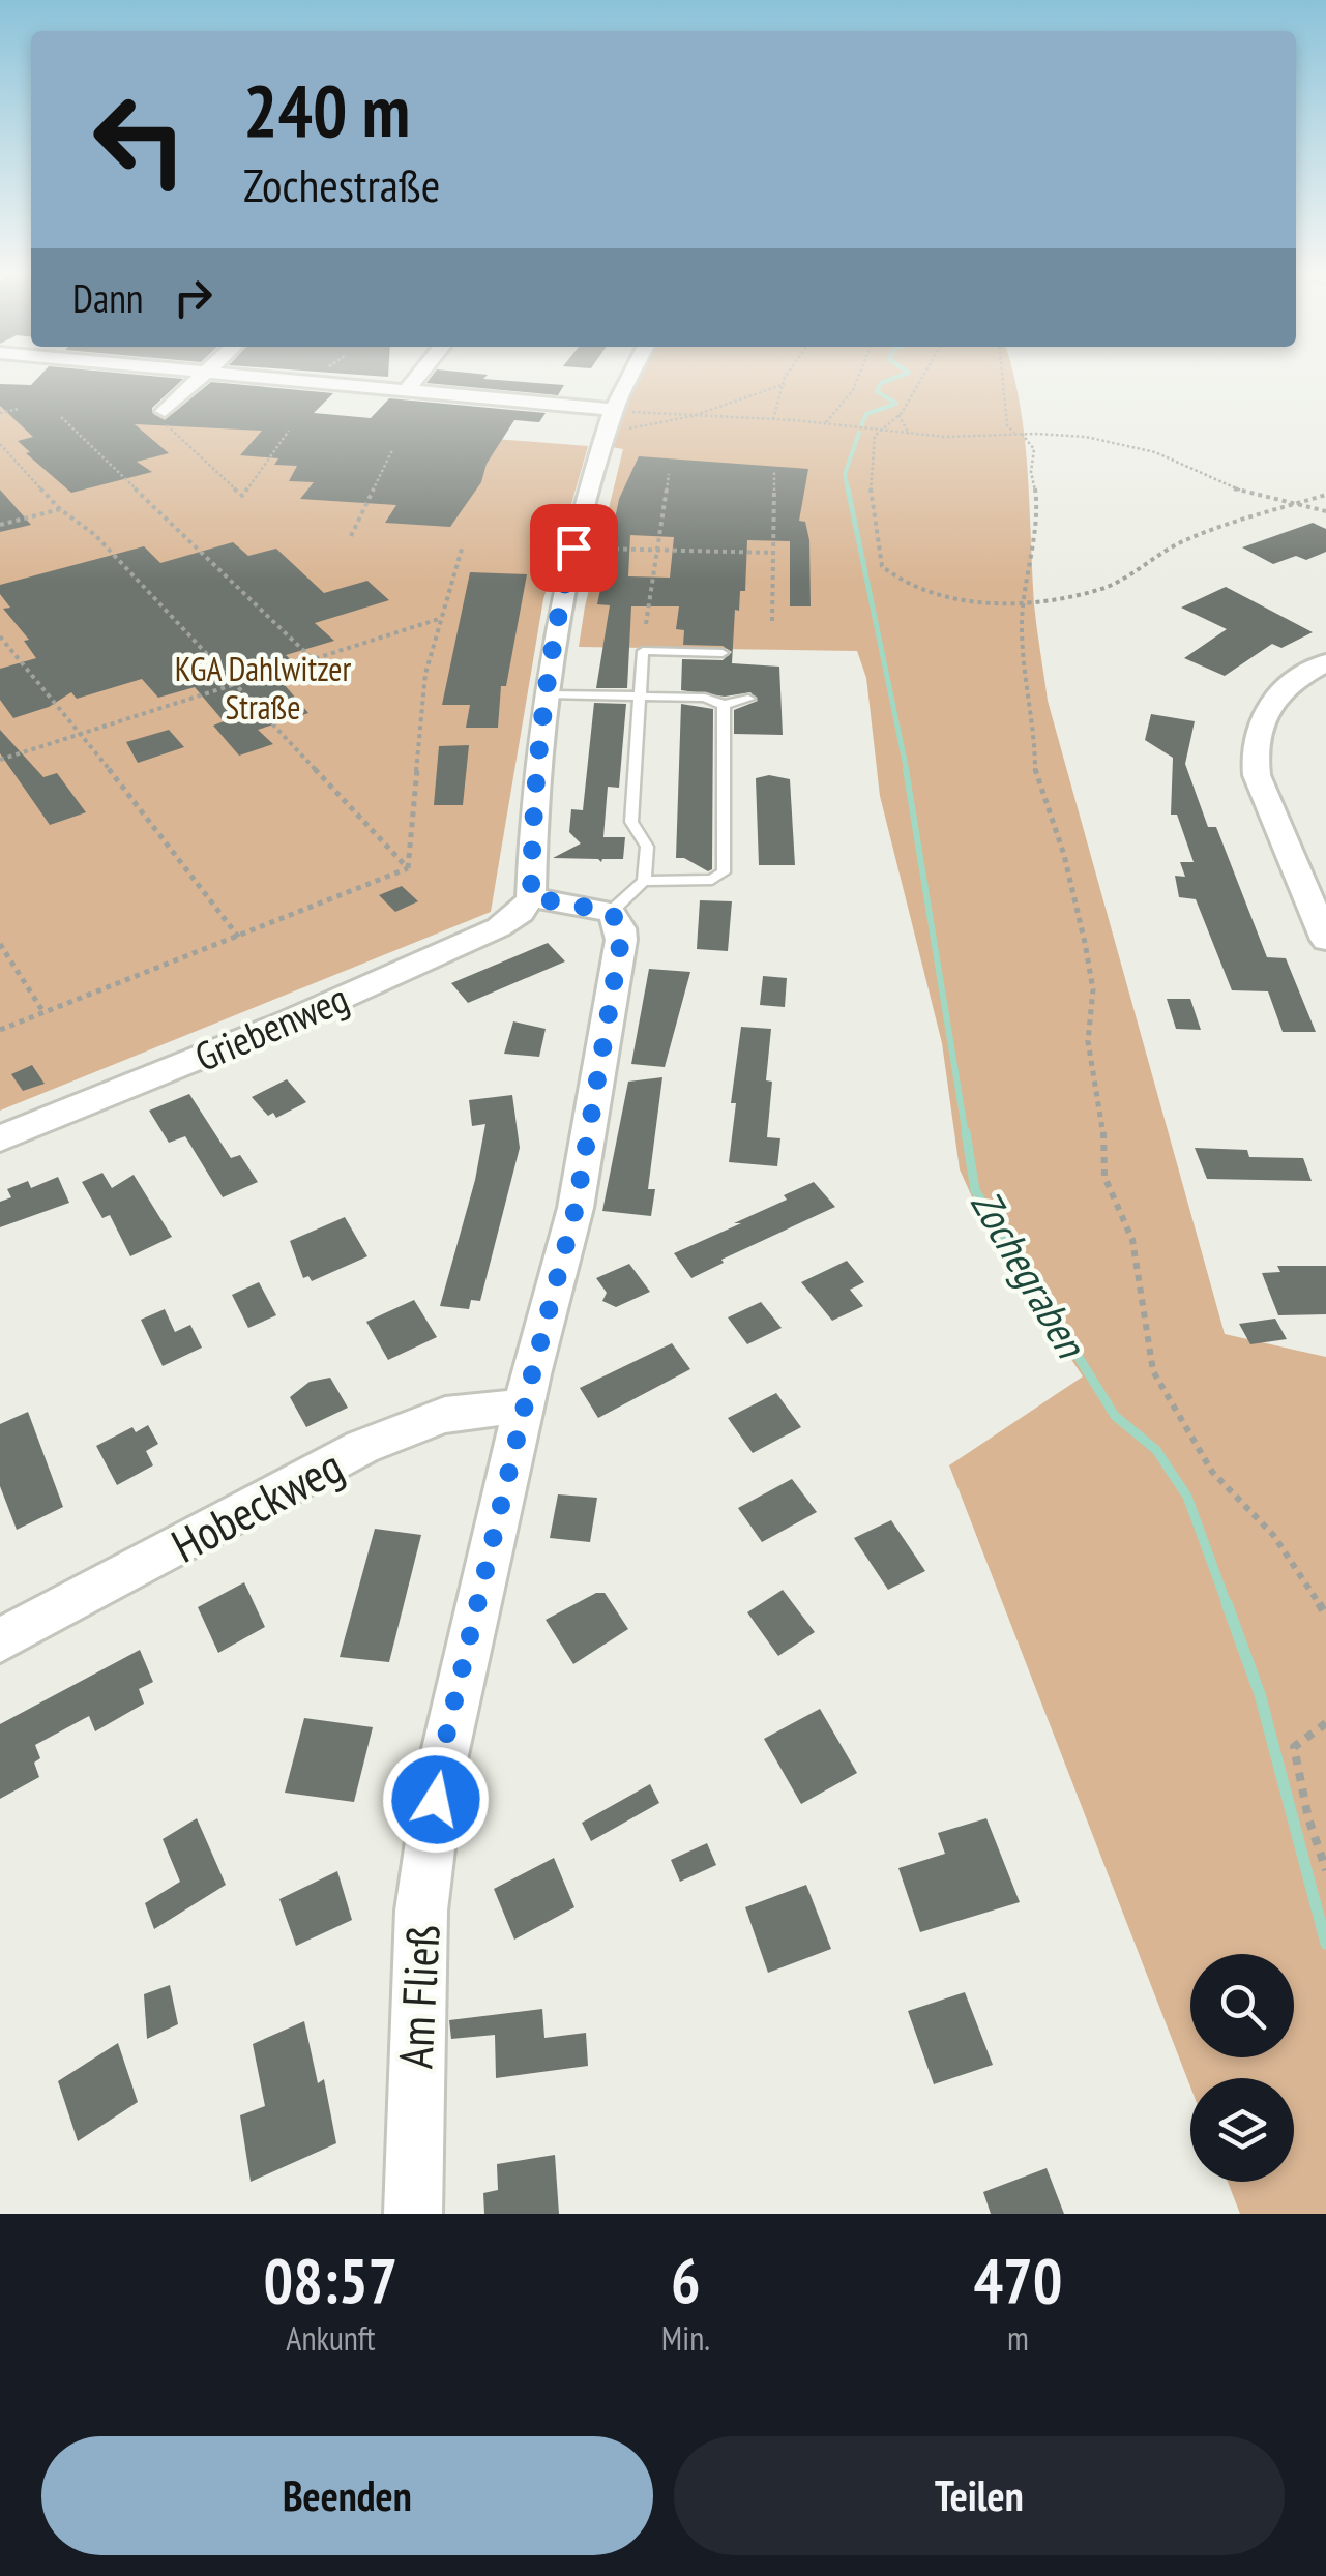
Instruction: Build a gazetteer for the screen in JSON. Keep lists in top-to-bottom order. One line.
{"streets":{"street":["Griebenweg","Hobeckweg","Am Fließ"]},"crossings":[["Hobeckweg","Am Fließ"]],"water":["Zochegraben"],"parks":["KGA Dahlwitzer Straße"],"page":{"turn":["240 m","Zochestraße"],"then":"Dann","eta":["08:57","Ankunft","6","Min.","470","m"],"buttons":["Beenden","Teilen"]}}
